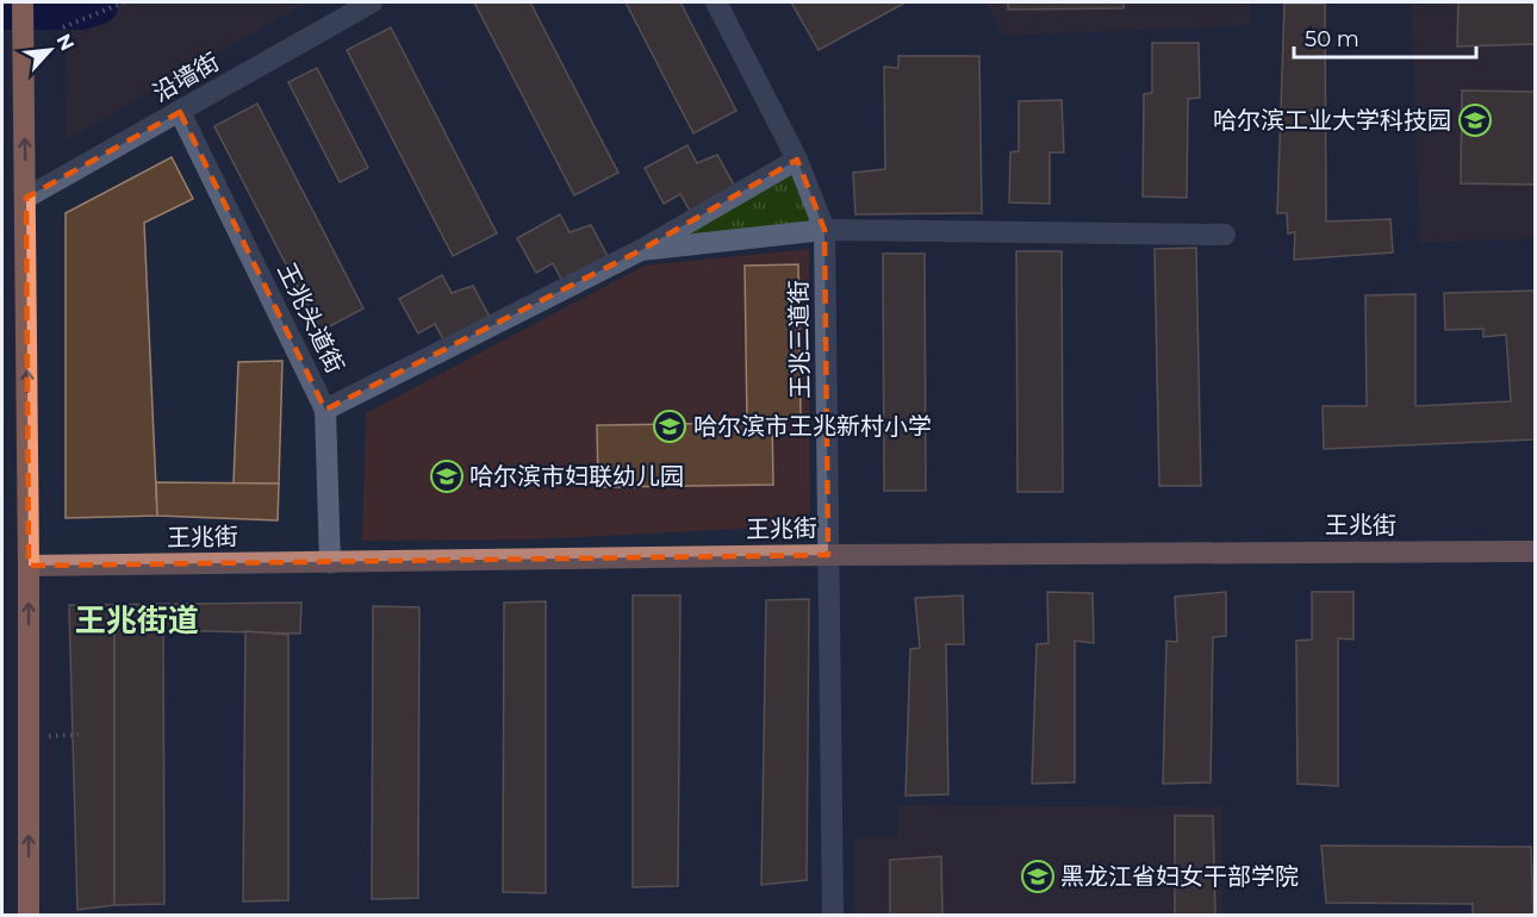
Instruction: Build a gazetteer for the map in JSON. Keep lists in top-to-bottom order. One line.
{"streets":{"main road":["王兆街"],"street":["沿墙街","王兆头道街","王兆三道街"]},"crossings":[["沿墙街","王兆头道街"],["王兆头道街","王兆街"],["王兆三道街","王兆街"]],"districts":["王兆街道"],"places":{"school or university":["哈尔滨工业大学科技园","哈尔滨市王兆新村小学","哈尔滨市妇联幼儿园","黑龙江省妇女干部学院"]},"scale_bar":"50 m","north":"top right"}
